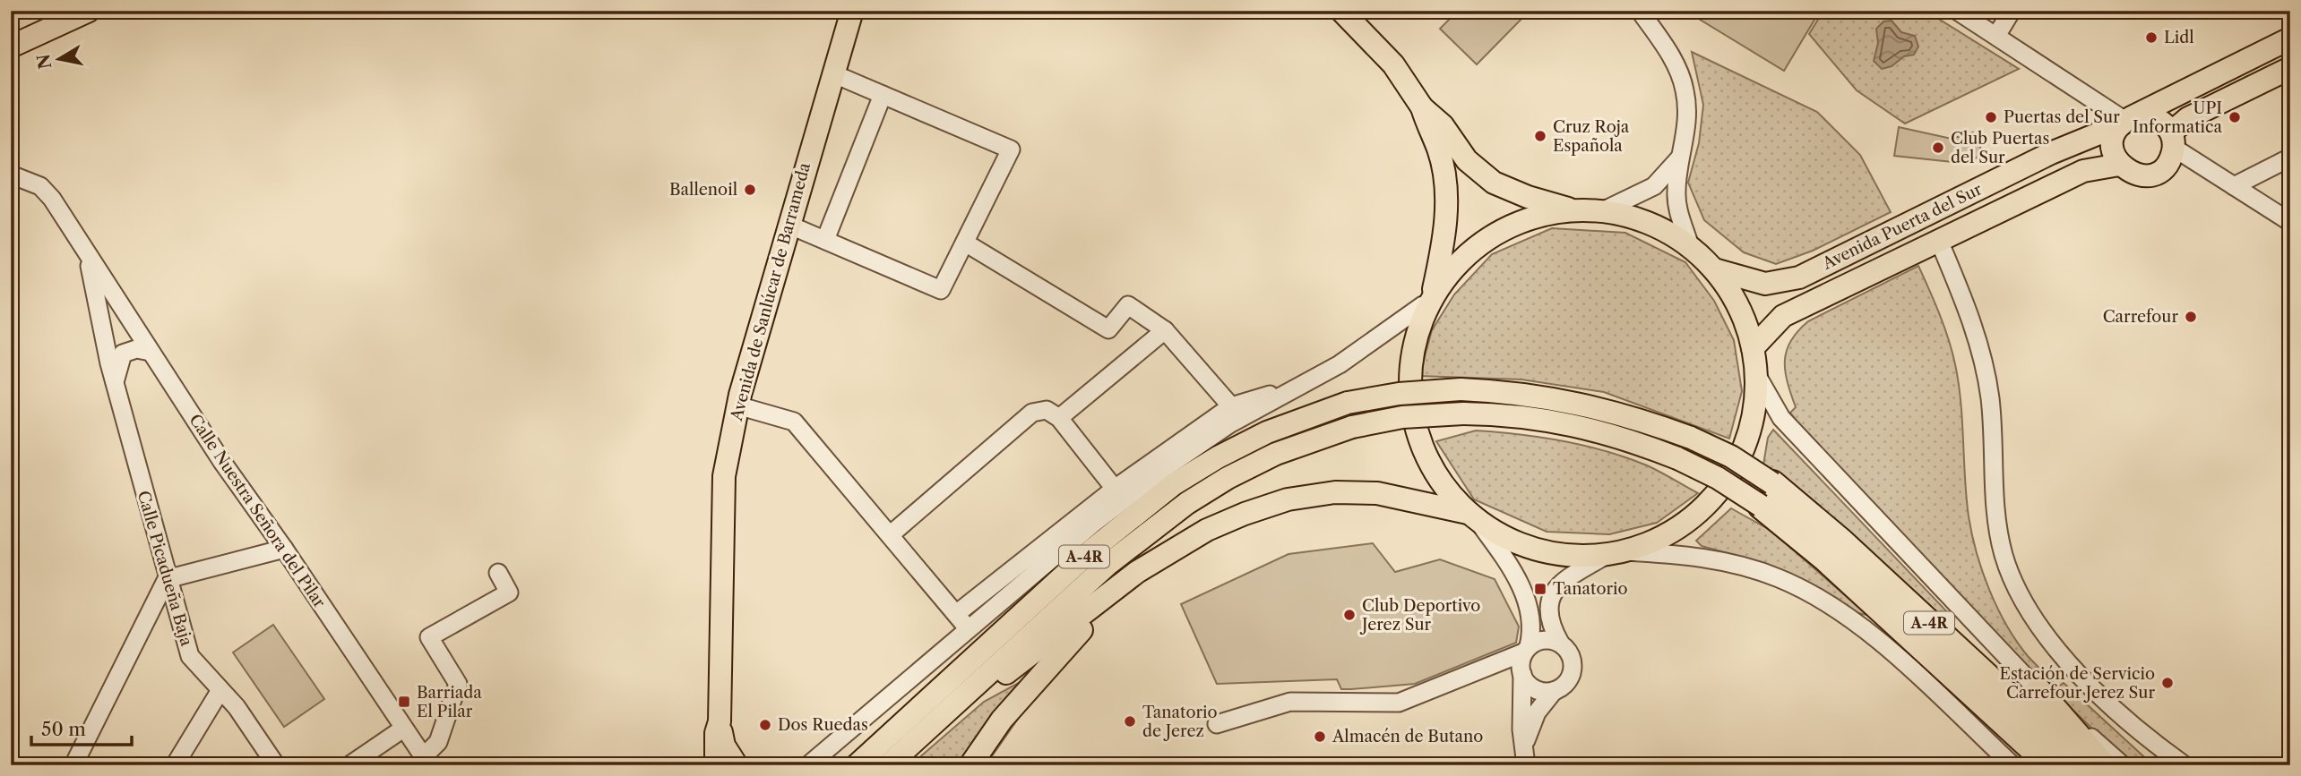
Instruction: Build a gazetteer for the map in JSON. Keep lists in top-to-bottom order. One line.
{"streets":{"highway":["A-4R"],"main road":["Avenida Puerta del Sur","Avenida de Sanlúcar de Barrameda"],"street":["Calle Nuestra Señora del Pilar","Calle Picadueña Baja"]},"crossings":[["Calle Nuestra Señora del Pilar","Calle Picadueña Baja"]],"places":{"other":["Lidl","Puertas del Sur","UPI Informatica","Cruz Roja Española","Club Puertas del Sur","Ballenoil","Carrefour","Club Deportivo Jerez Sur","Estación de Servicio Carrefour Jerez Sur","Tanatorio de Jerez","Dos Ruedas","Almacén de Butano"],"transit":["Tanatorio","Barriada El Pilar"]},"scale_bar":"50 m","north":"left"}
